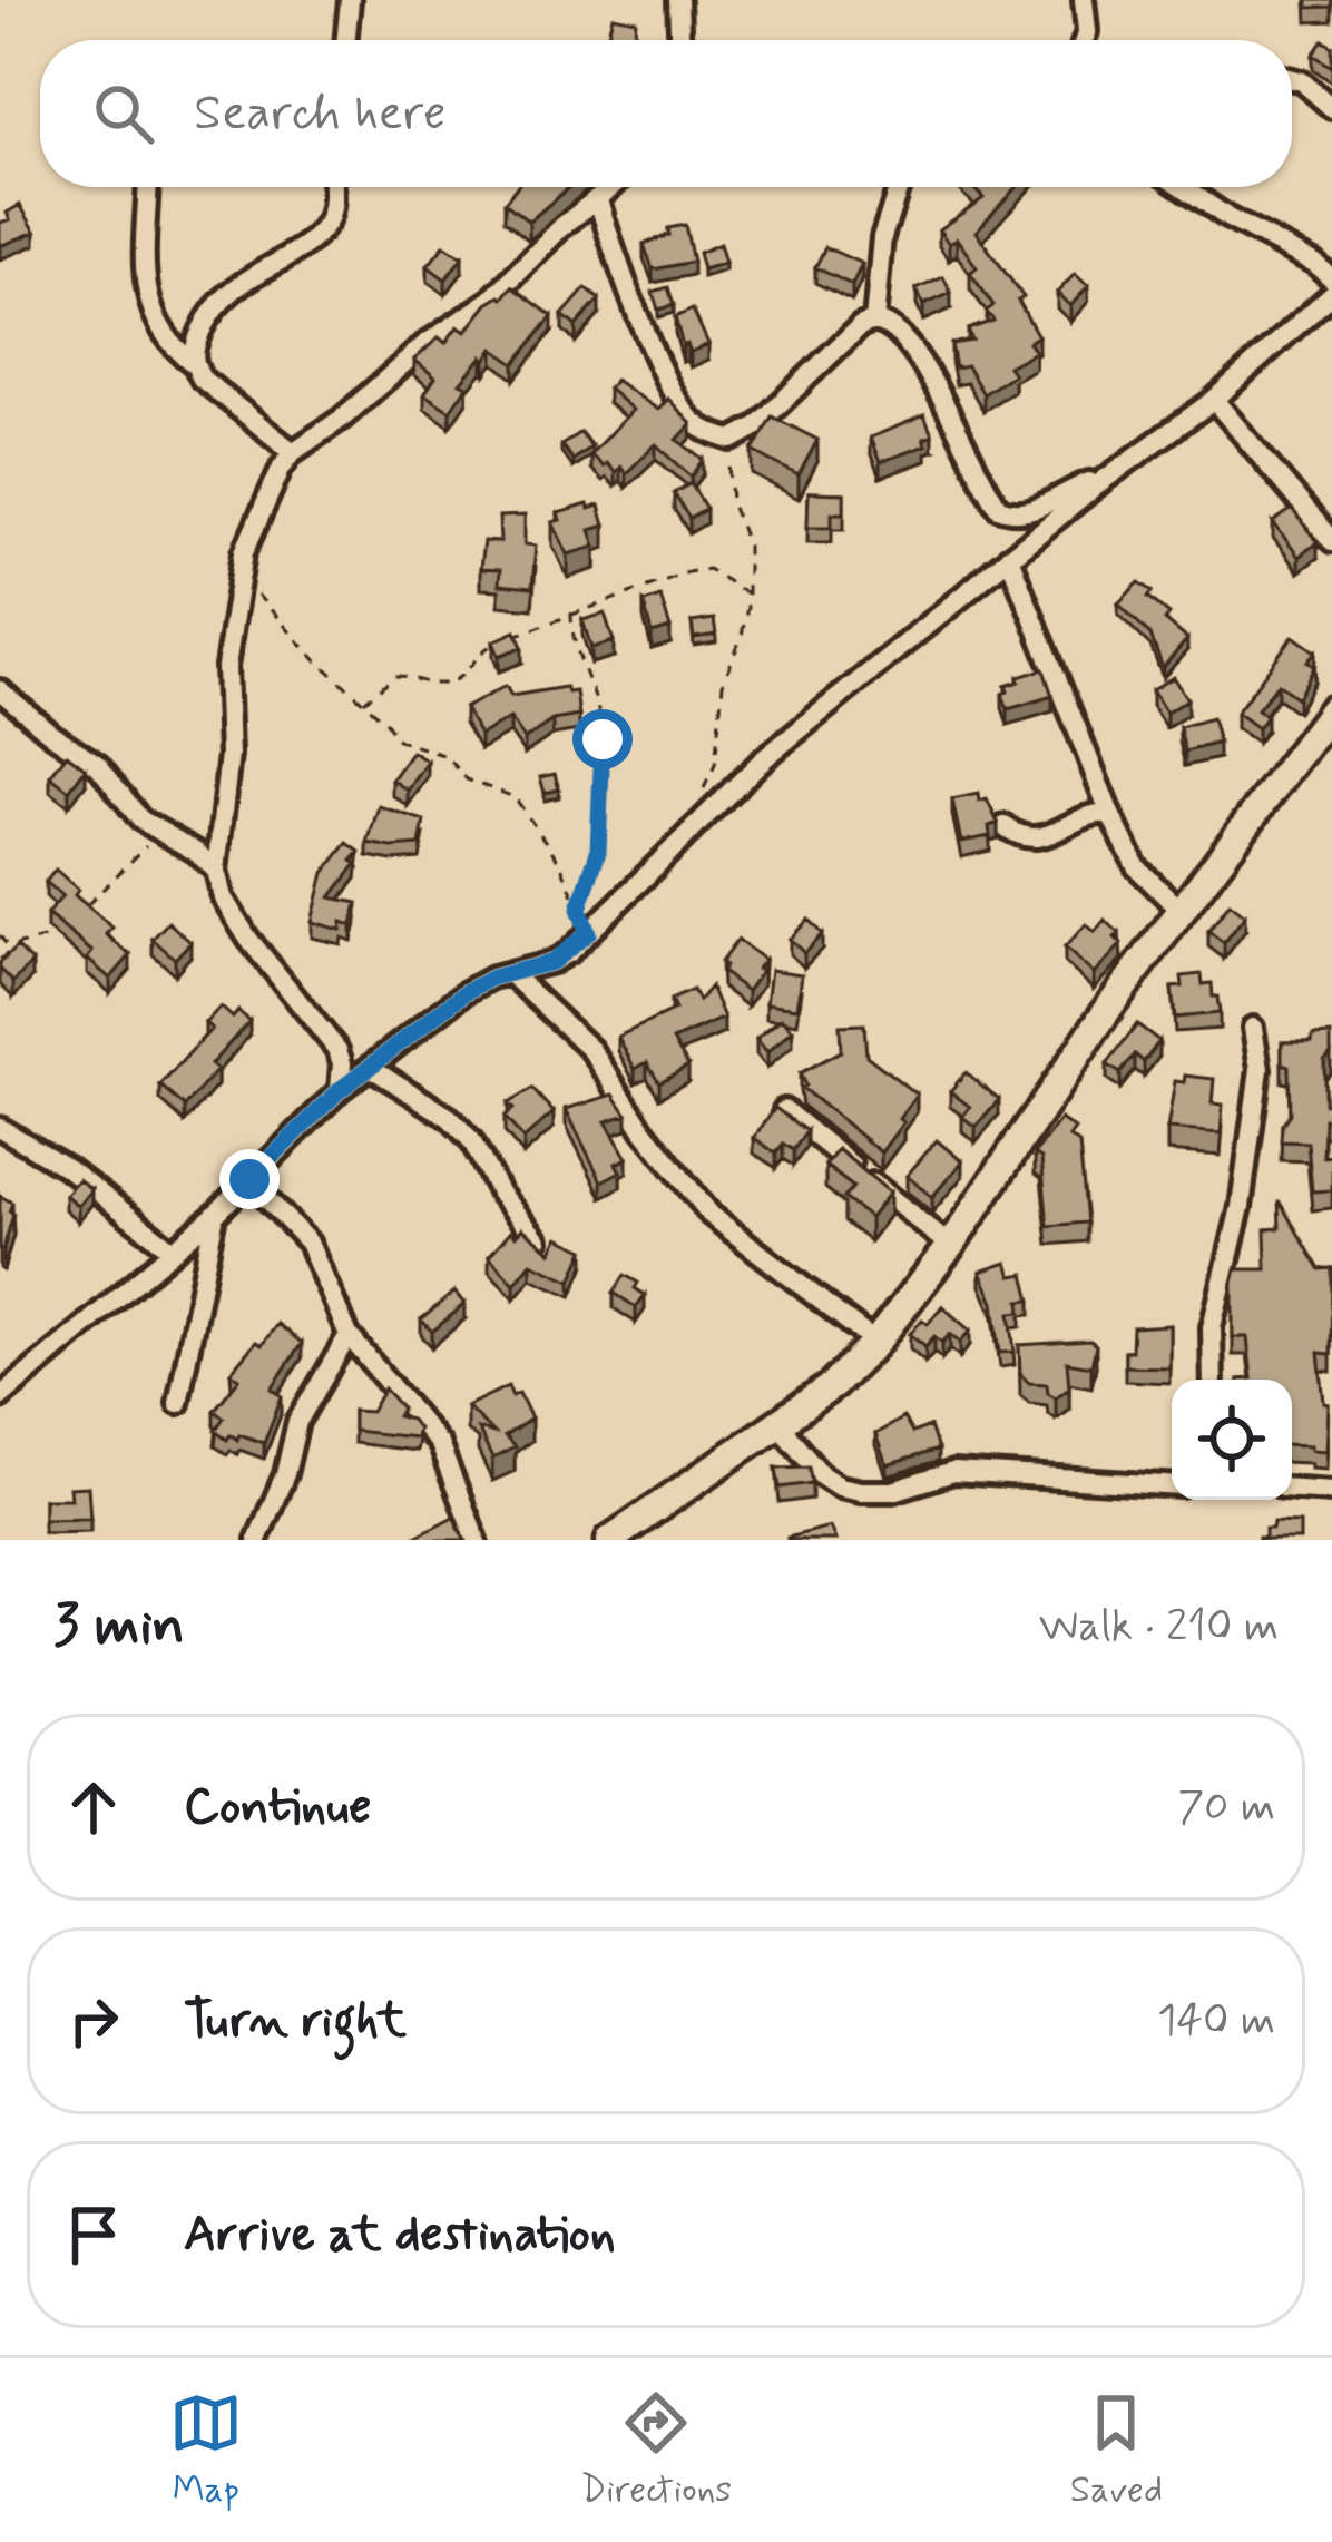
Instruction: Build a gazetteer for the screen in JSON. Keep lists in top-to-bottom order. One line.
{"page":{"search":"Search here","heading":["3 min","Walk · 210 m"],"list":[["Continue","70 m"],["Turn right","140 m"],"Arrive at destination"],"nav":["Map","Directions","Saved"]}}
